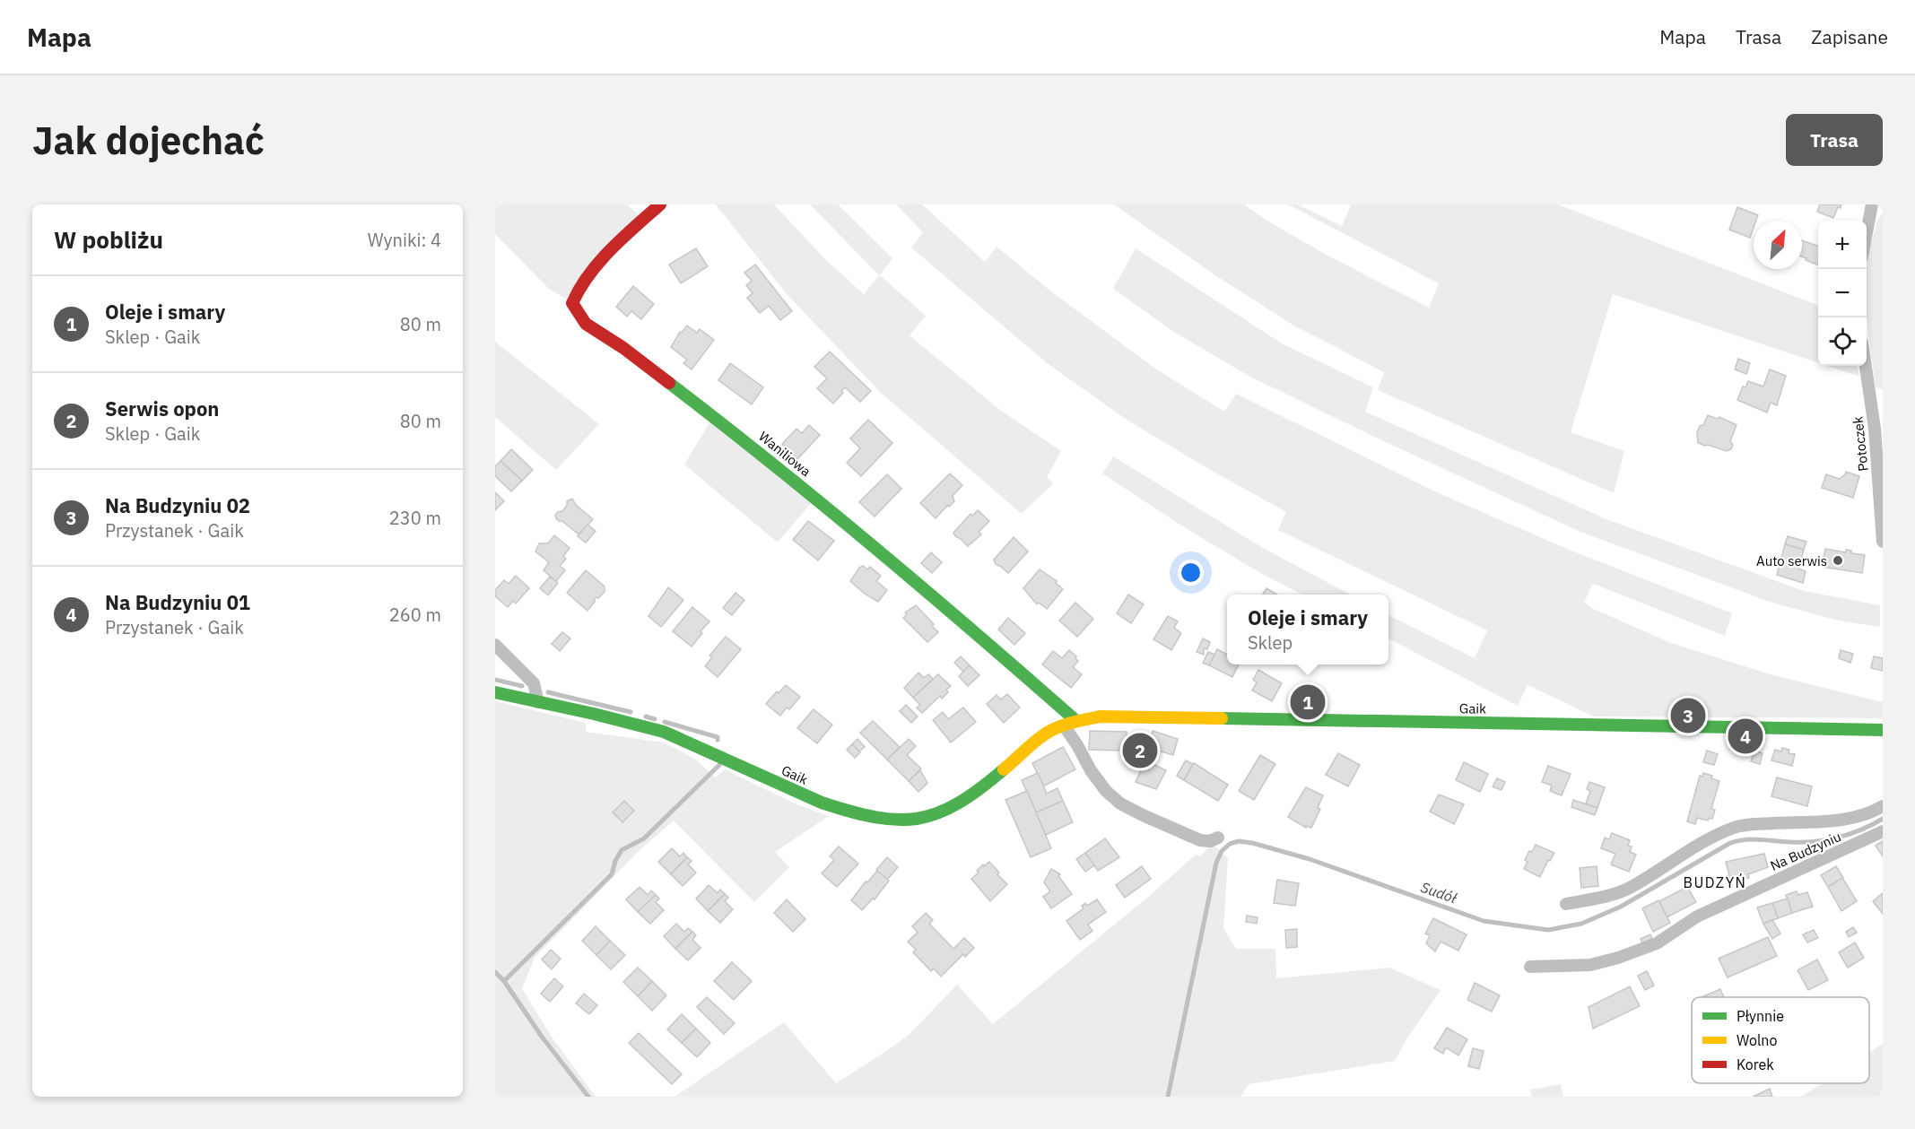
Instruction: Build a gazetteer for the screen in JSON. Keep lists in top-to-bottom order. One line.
{"streets":{"street":["Potoczek","Waniliowa","Gaik","Na Budzyniu"]},"crossings":[["Waniliowa","Gaik"]],"districts":["BUDZYŃ"],"water":["Sudół"],"places":["Auto serwis"],"legend":["Płynnie","Wolno","Korek"],"north":"top right","page":{"header":"Mapa","nav":["Mapa","Trasa","Zapisane"],"buttons":"Trasa","title":"Jak dojechać","heading":["W pobliżu","Wyniki: 4"],"map_buttons":["+","−"],"list":[{"mark":"1","name":"Oleje i smary","note":"Sklep · Gaik","value":"80 m"},{"mark":"2","name":"Serwis opon","note":"Sklep · Gaik","value":"80 m"},{"mark":"3","name":"Na Budzyniu 02","note":"Przystanek · Gaik","value":"230 m"},{"mark":"4","name":"Na Budzyniu 01","note":"Przystanek · Gaik","value":"260 m"}],"popup":["Oleje i smary","Sklep"],"pins":["1","3","4","2"]}}
